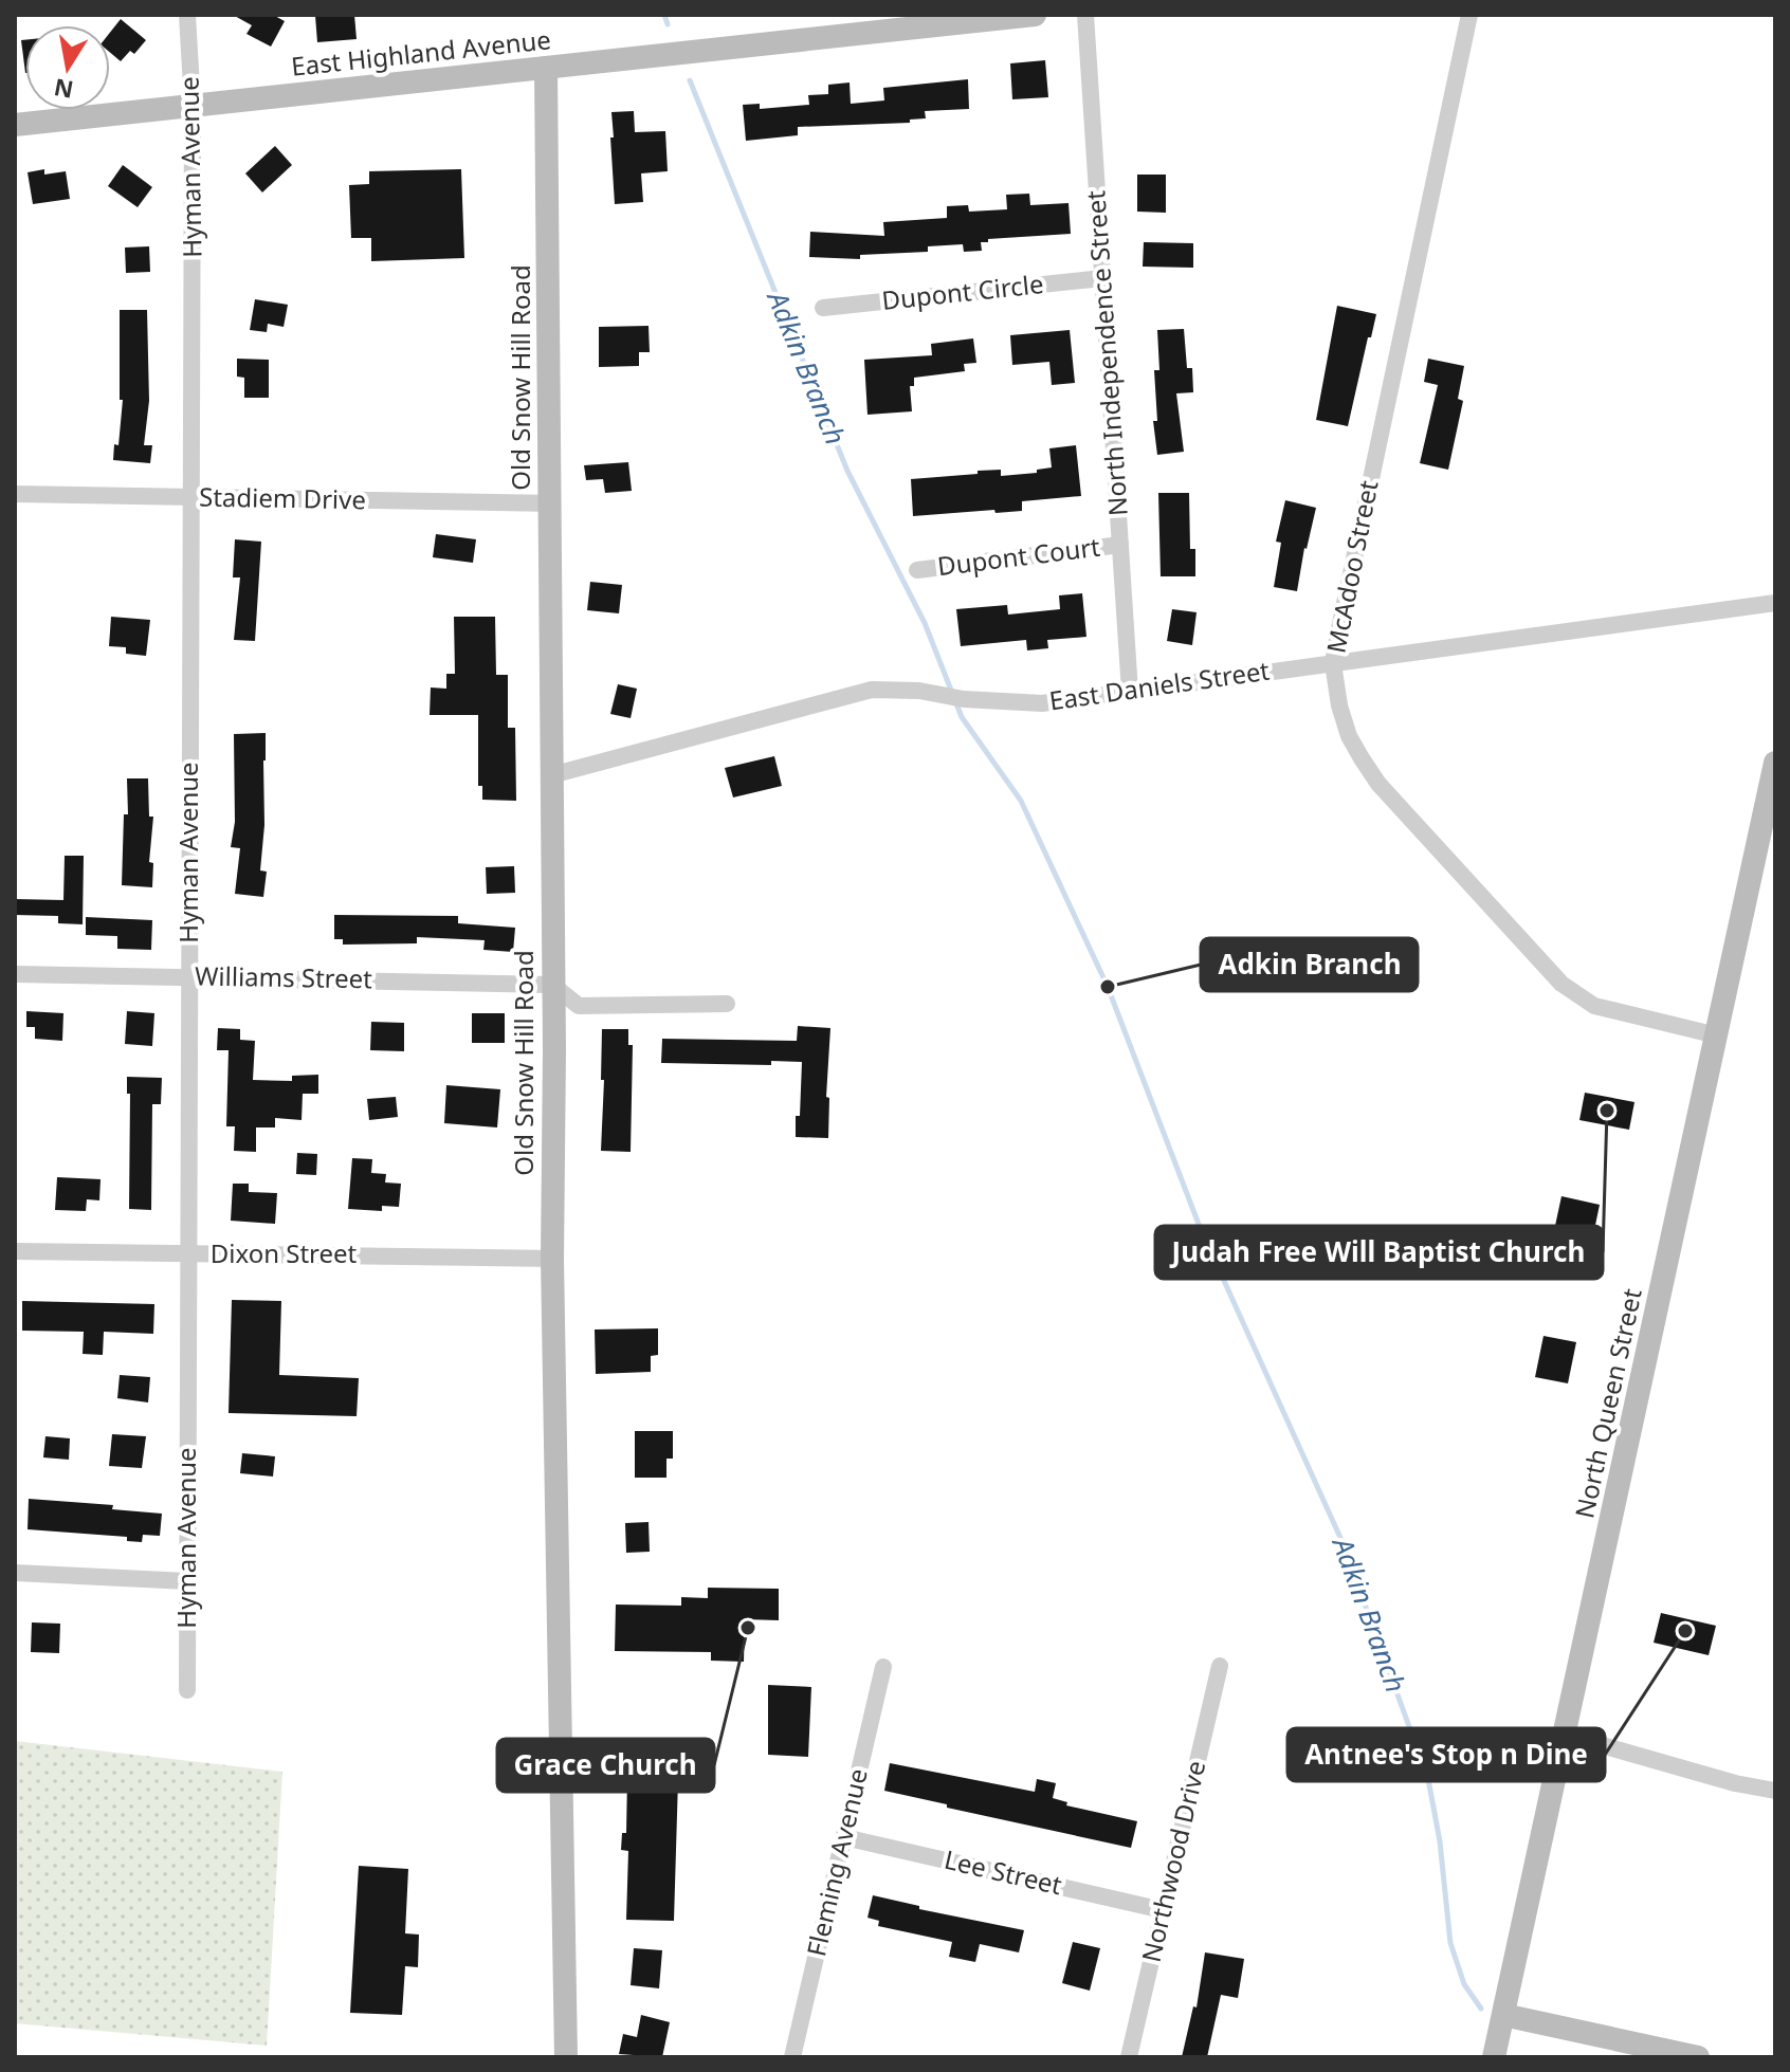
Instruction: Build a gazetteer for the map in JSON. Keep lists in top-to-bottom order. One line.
{"streets":{"street":["East Highland Avenue","Hyman Avenue","Dupont Circle","North Independence Street","Old Snow Hill Road","Stadiem Drive","Dupont Court","McAdoo Street","East Daniels Street","Williams Street","Dixon Street","North Queen Street","Northwood Drive","Fleming Avenue","Lee Street"]},"crossings":[["East Highland Avenue","Hyman Avenue"],["East Highland Avenue","Old Snow Hill Road"],["Hyman Avenue","Stadiem Drive"],["Hyman Avenue","Williams Street"],["Hyman Avenue","Dixon Street"],["Dupont Circle","North Independence Street"],["North Independence Street","Dupont Court"],["North Independence Street","East Daniels Street"],["Old Snow Hill Road","Stadiem Drive"],["Old Snow Hill Road","East Daniels Street"],["Old Snow Hill Road","Williams Street"],["Old Snow Hill Road","Dixon Street"],["McAdoo Street","East Daniels Street"],["McAdoo Street","North Queen Street"],["Northwood Drive","Lee Street"],["Fleming Avenue","Lee Street"]],"water":["Adkin Branch"],"places":["Adkin Branch","Judah Free Will Baptist Church","Grace Church","Antnee's Stop n Dine"],"north":"bottom"}
